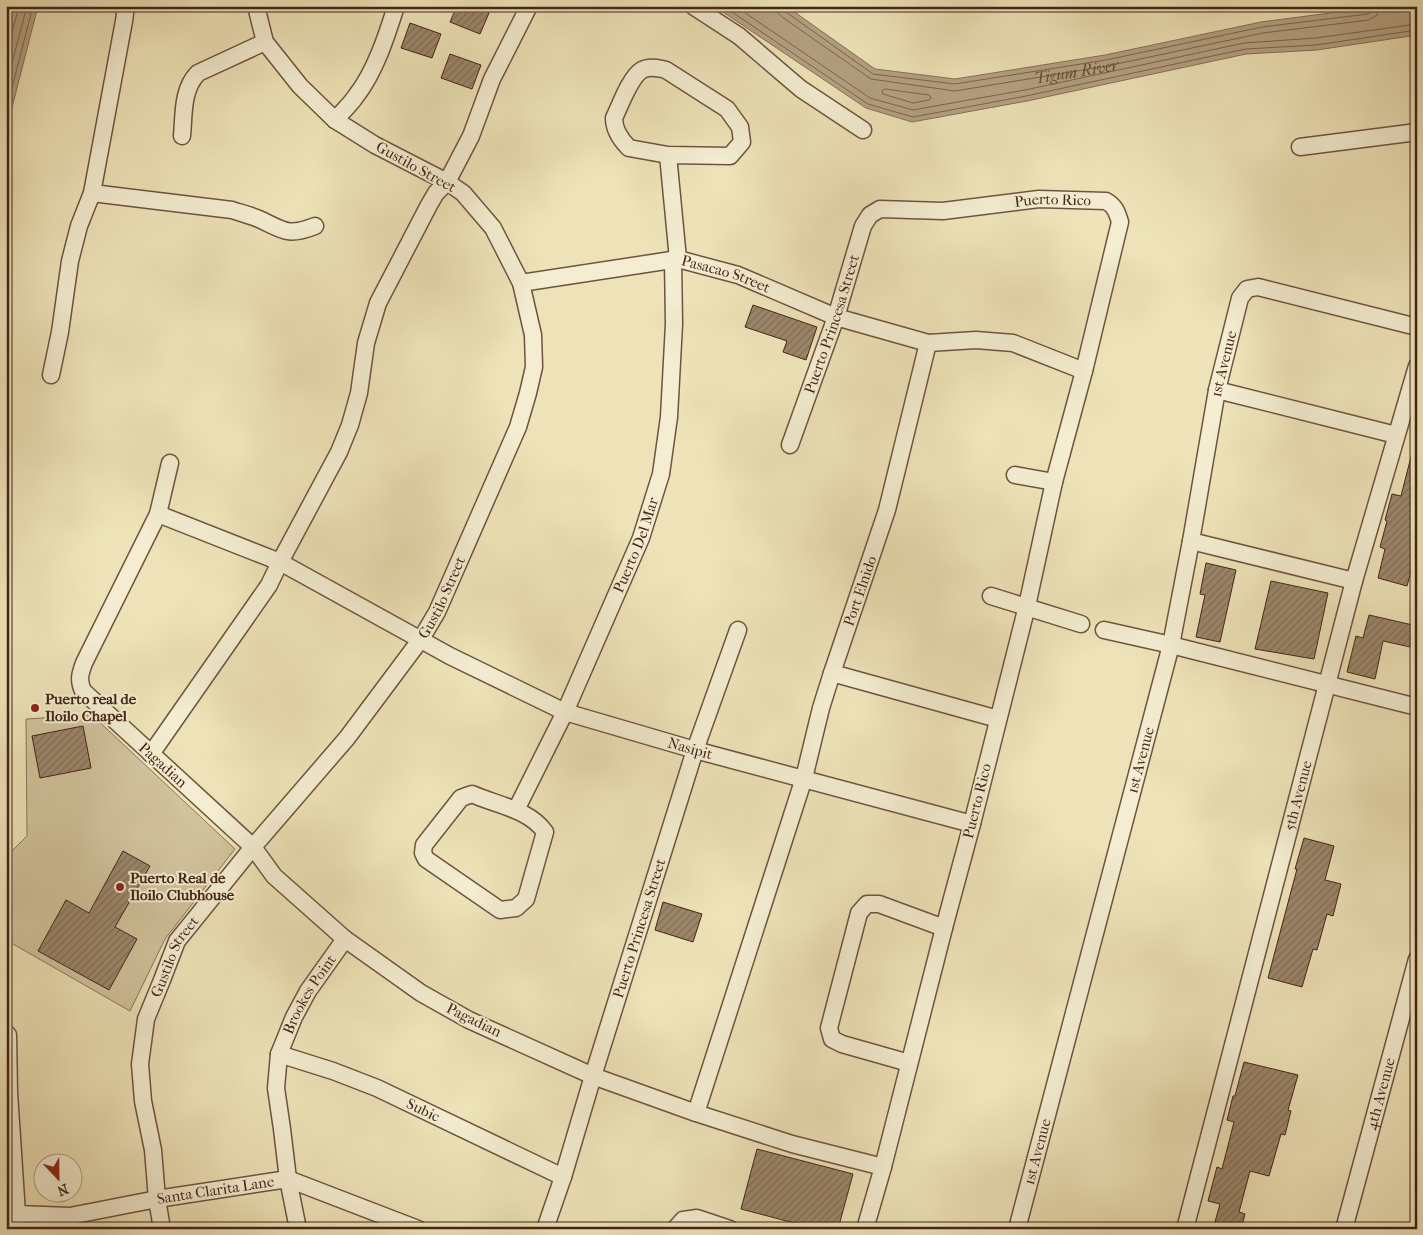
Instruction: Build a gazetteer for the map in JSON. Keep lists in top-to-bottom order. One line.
{"streets":{"street":["Gustilo Street","Puerto Rico","Pasacao Street","Puerto Princesa Street","1st Avenue","Puerto Del Mar","Port Elnido","Nasipit","Pagadian","5th Avenue","Brookes Point","4th Avenue","Subic","Santa Clarita Lane"]},"crossings":[["Gustilo Street","Pasacao Street"],["Gustilo Street","Nasipit"],["Gustilo Street","Pagadian"],["Gustilo Street","Santa Clarita Lane"],["Puerto Rico","Puerto Princesa Street"],["Puerto Rico","Nasipit"],["Puerto Rico","Pagadian"],["Pasacao Street","Puerto Princesa Street"],["Pasacao Street","Puerto Del Mar"],["Puerto Princesa Street","Nasipit"],["Puerto Princesa Street","Pagadian"],["Puerto Princesa Street","Subic"],["Puerto Del Mar","Nasipit"],["Port Elnido","Nasipit"],["Port Elnido","Pagadian"],["Pagadian","Brookes Point"],["Brookes Point","Subic"],["Brookes Point","Santa Clarita Lane"]],"water":["Tigum River"],"places":["Puerto real de Iloilo Chapel","Puerto Real de Iloilo Clubhouse"],"north":"bottom"}
